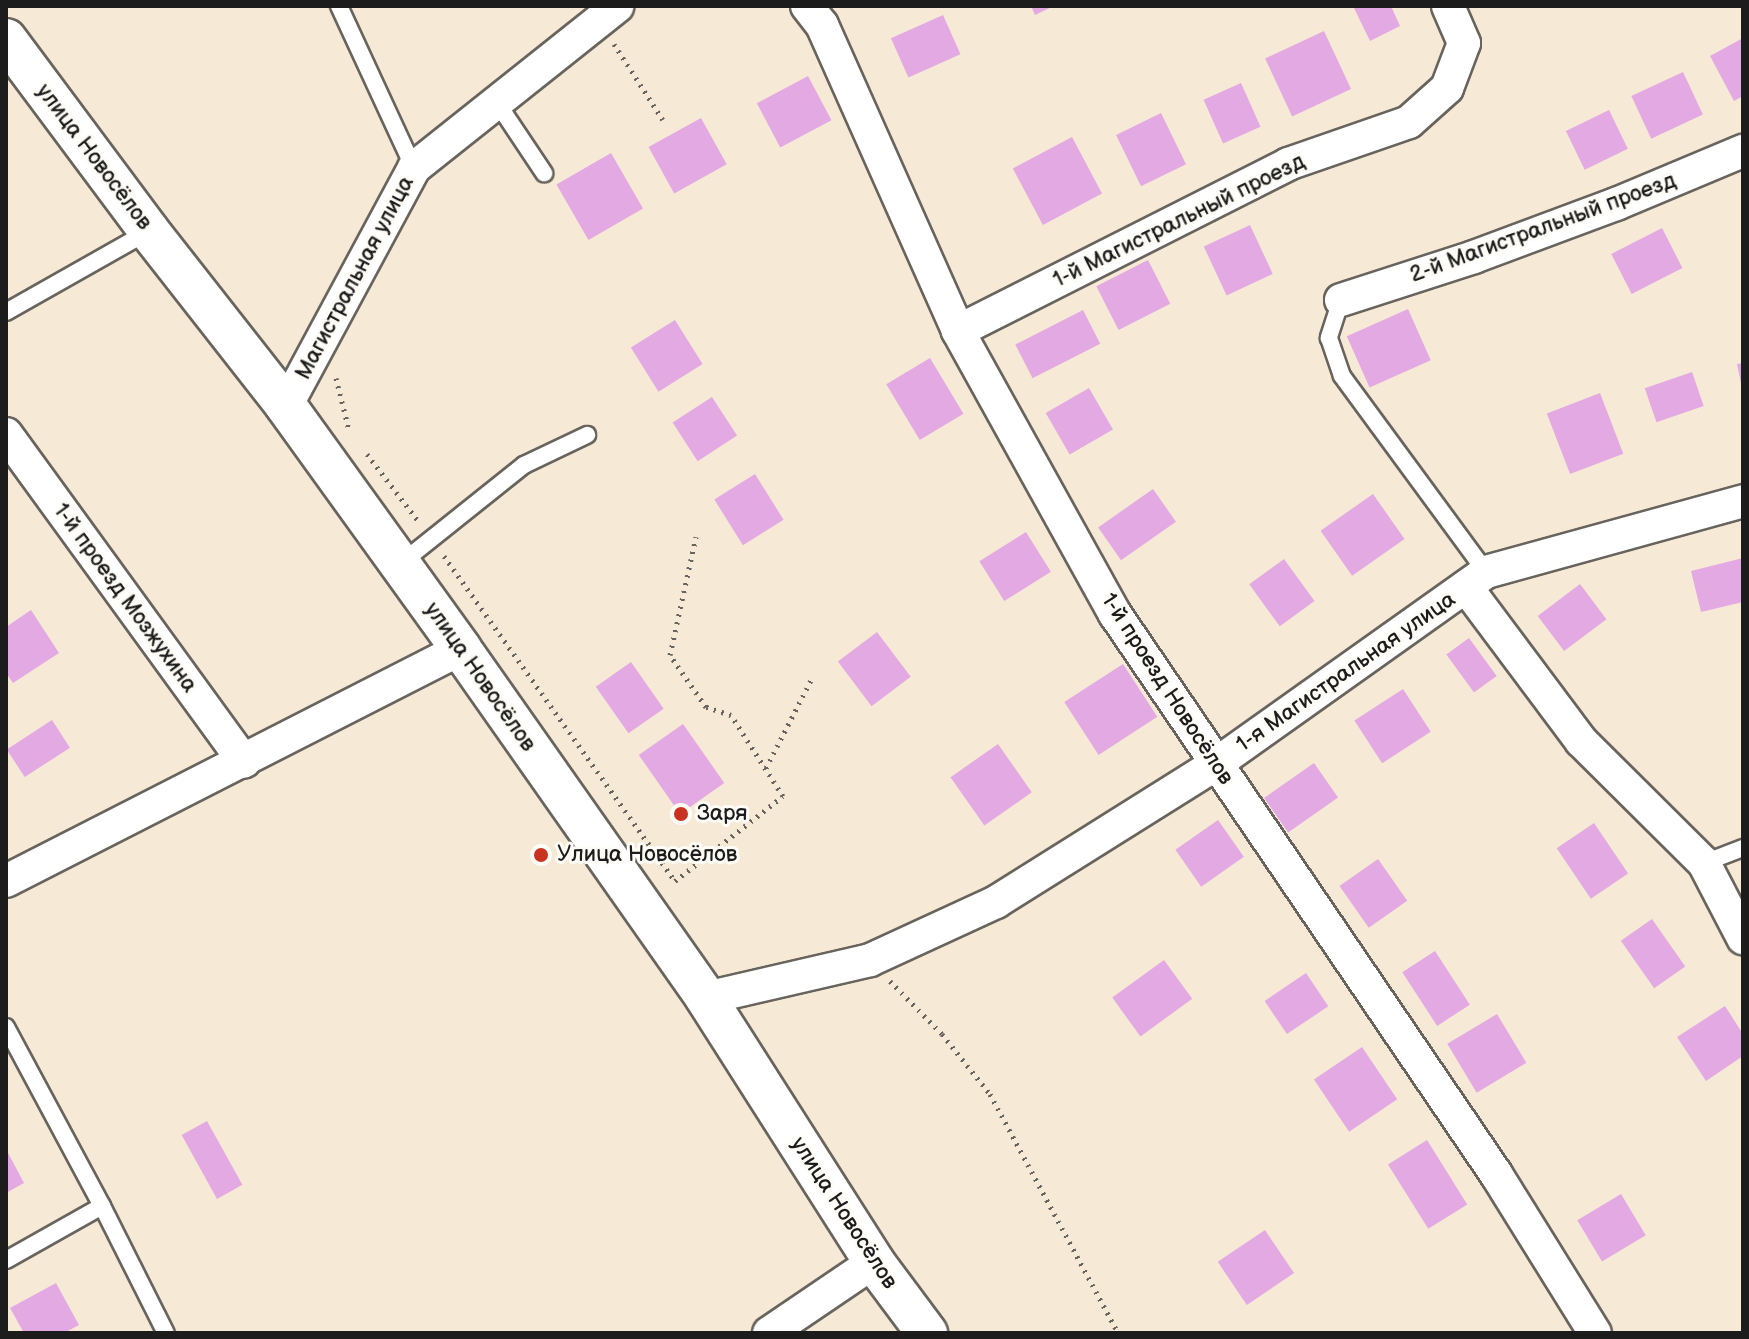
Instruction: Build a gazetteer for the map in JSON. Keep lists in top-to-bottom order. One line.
{"streets":{"street":["улица Новосёлов","1-й Магистральный проезд","2-й Магистральный проезд","Магистральная улица","1-й проезд Мозжухина","1-я Магистральная улица","1-й проезд Новосёлов"]},"crossings":[["улица Новосёлов","Магистральная улица"],["улица Новосёлов","1-я Магистральная улица"],["1-й Магистральный проезд","1-й проезд Новосёлов"],["1-я Магистральная улица","1-й проезд Новосёлов"]],"places":["Заря","Улица Новосёлов"]}
